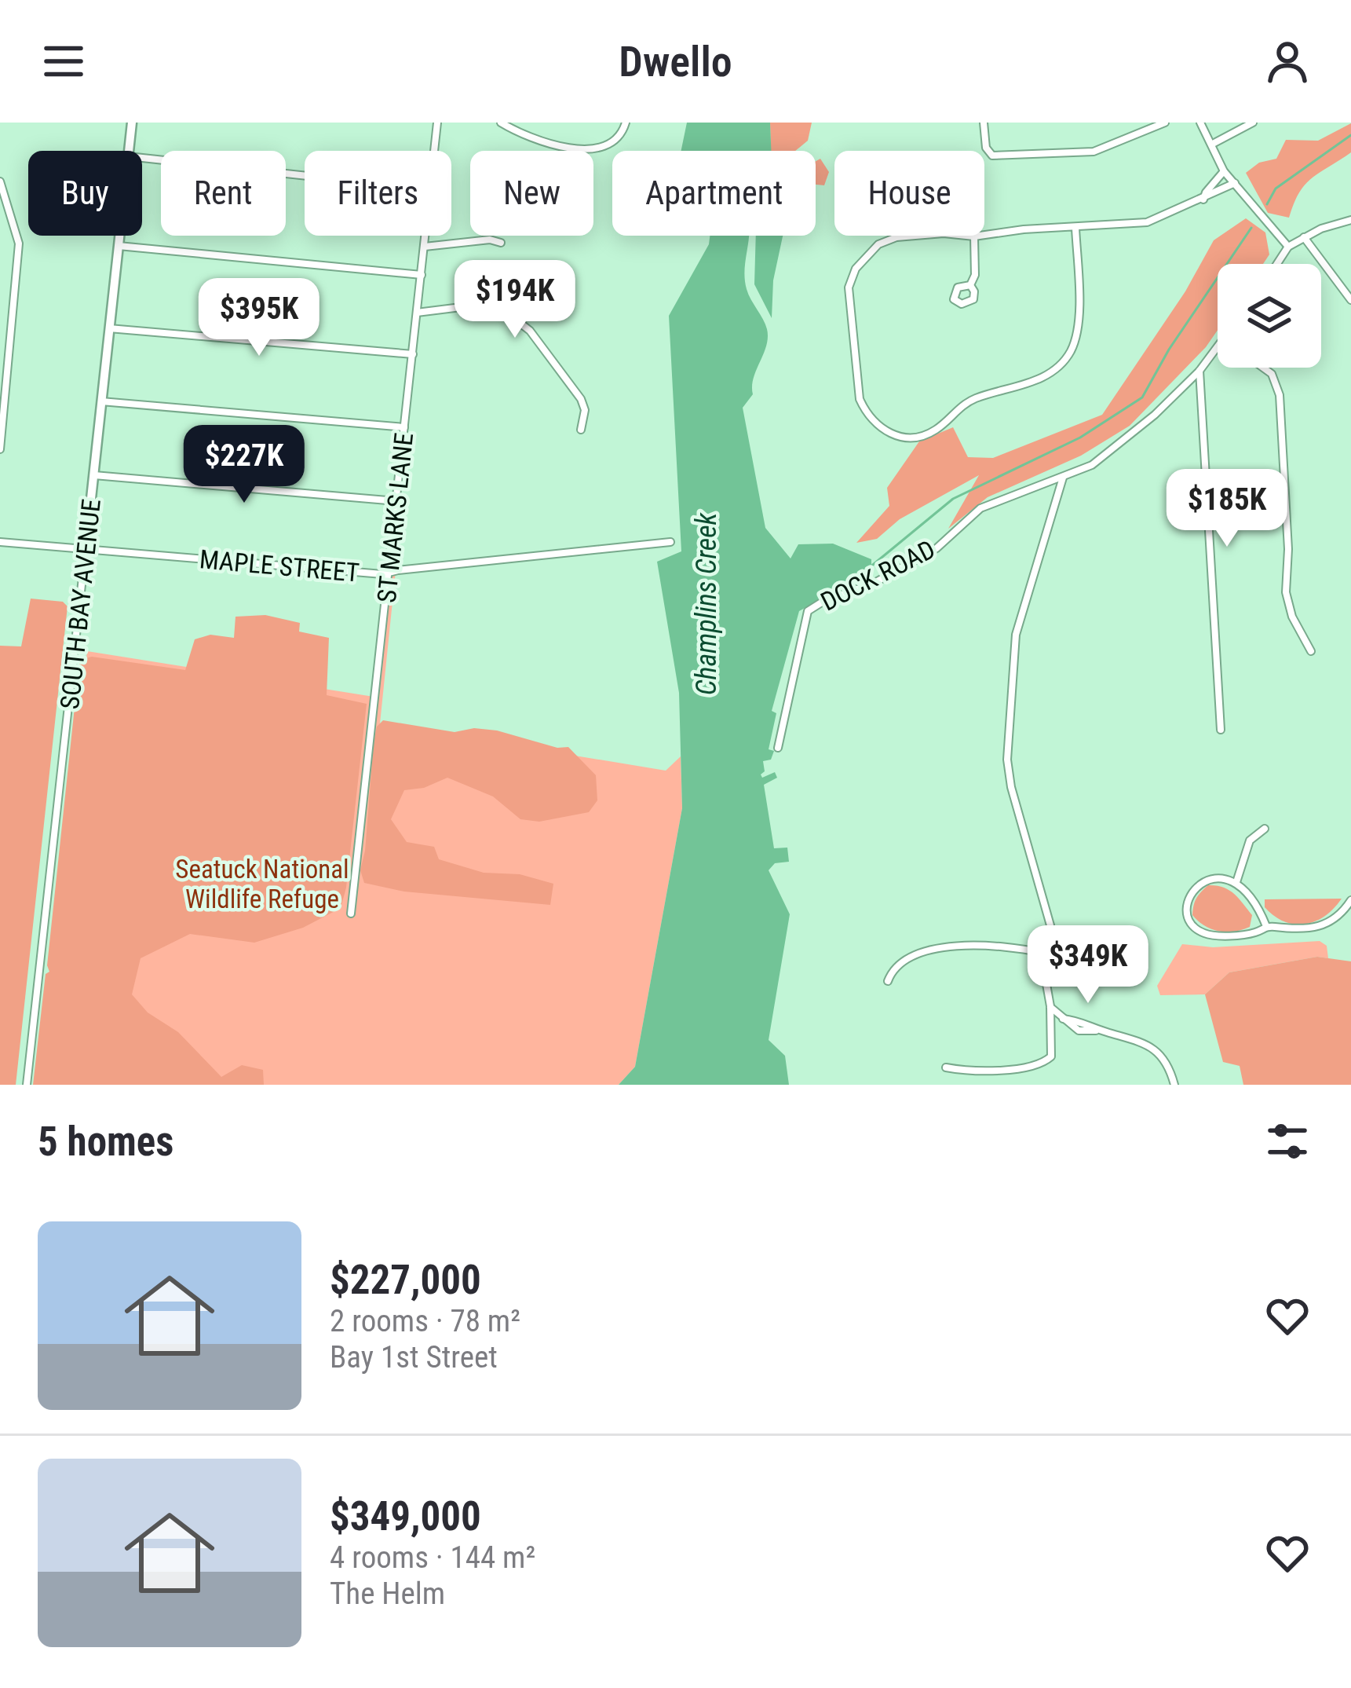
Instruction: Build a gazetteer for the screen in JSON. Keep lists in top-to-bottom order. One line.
{"streets":{"street":["ST MARKS LANE","MAPLE STREET","DOCK ROAD","SOUTH BAY AVENUE"]},"crossings":[["ST MARKS LANE","MAPLE STREET"],["MAPLE STREET","SOUTH BAY AVENUE"]],"water":["Champlins Creek"],"parks":["Seatuck National Wildlife Refuge"],"page":{"header":"Dwello","chip":["Buy","Rent","Filters","New","Apartment","House"],"price":["$194K","$395K","$227K","$185K","$349K"],"heading":"5 homes","list":[{"name":"$227,000","note":"2 rooms · 78 m² · Bay 1st Street"},{"name":"$349,000","note":"4 rooms · 144 m² · The Helm"}]}}
